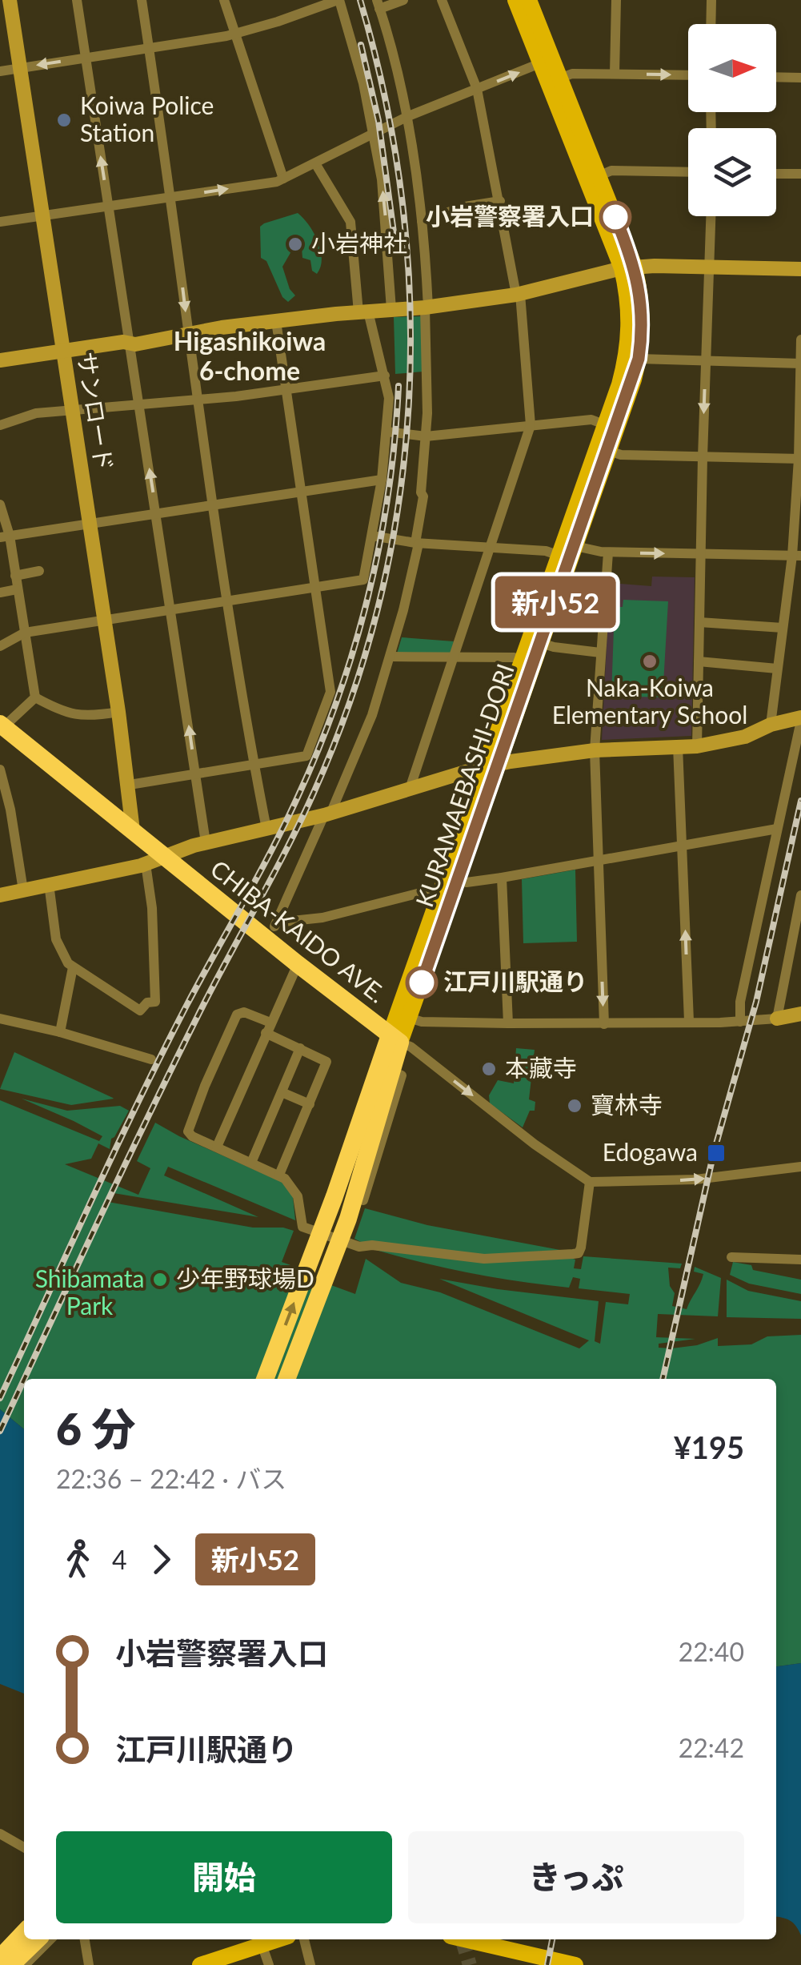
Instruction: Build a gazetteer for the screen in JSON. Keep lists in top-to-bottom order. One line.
{"streets":{"highway":["CHIBA-KAIDO AVE."],"main road":["KURAMAEBASHI-DORI"],"street":["サンロード"]},"crossings":[["サンロード","CHIBA-KAIDO AVE."],["KURAMAEBASHI-DORI","CHIBA-KAIDO AVE."]],"districts":["Higashikoiwa 6-chome"],"parks":["Shibamata Park"],"places":{"other":["Koiwa Police Station","小岩警察署入口","小岩神社","Naka-Koiwa Elementary School","江戸川駅通り","本藏寺","寶林寺","少年野球場D"],"transit":["Edogawa"]},"lines":["bus line 新小52"],"north":"right","page":{"on_map":"新小52","heading":["6 分","22:36 – 22:42 · バス","¥195"],"legs":["4","新小52"],"list":[{"name":"小岩警察署入口","value":"22:40"},{"name":"江戸川駅通り","value":"22:42"}],"buttons":["開始","きっぷ"]}}
